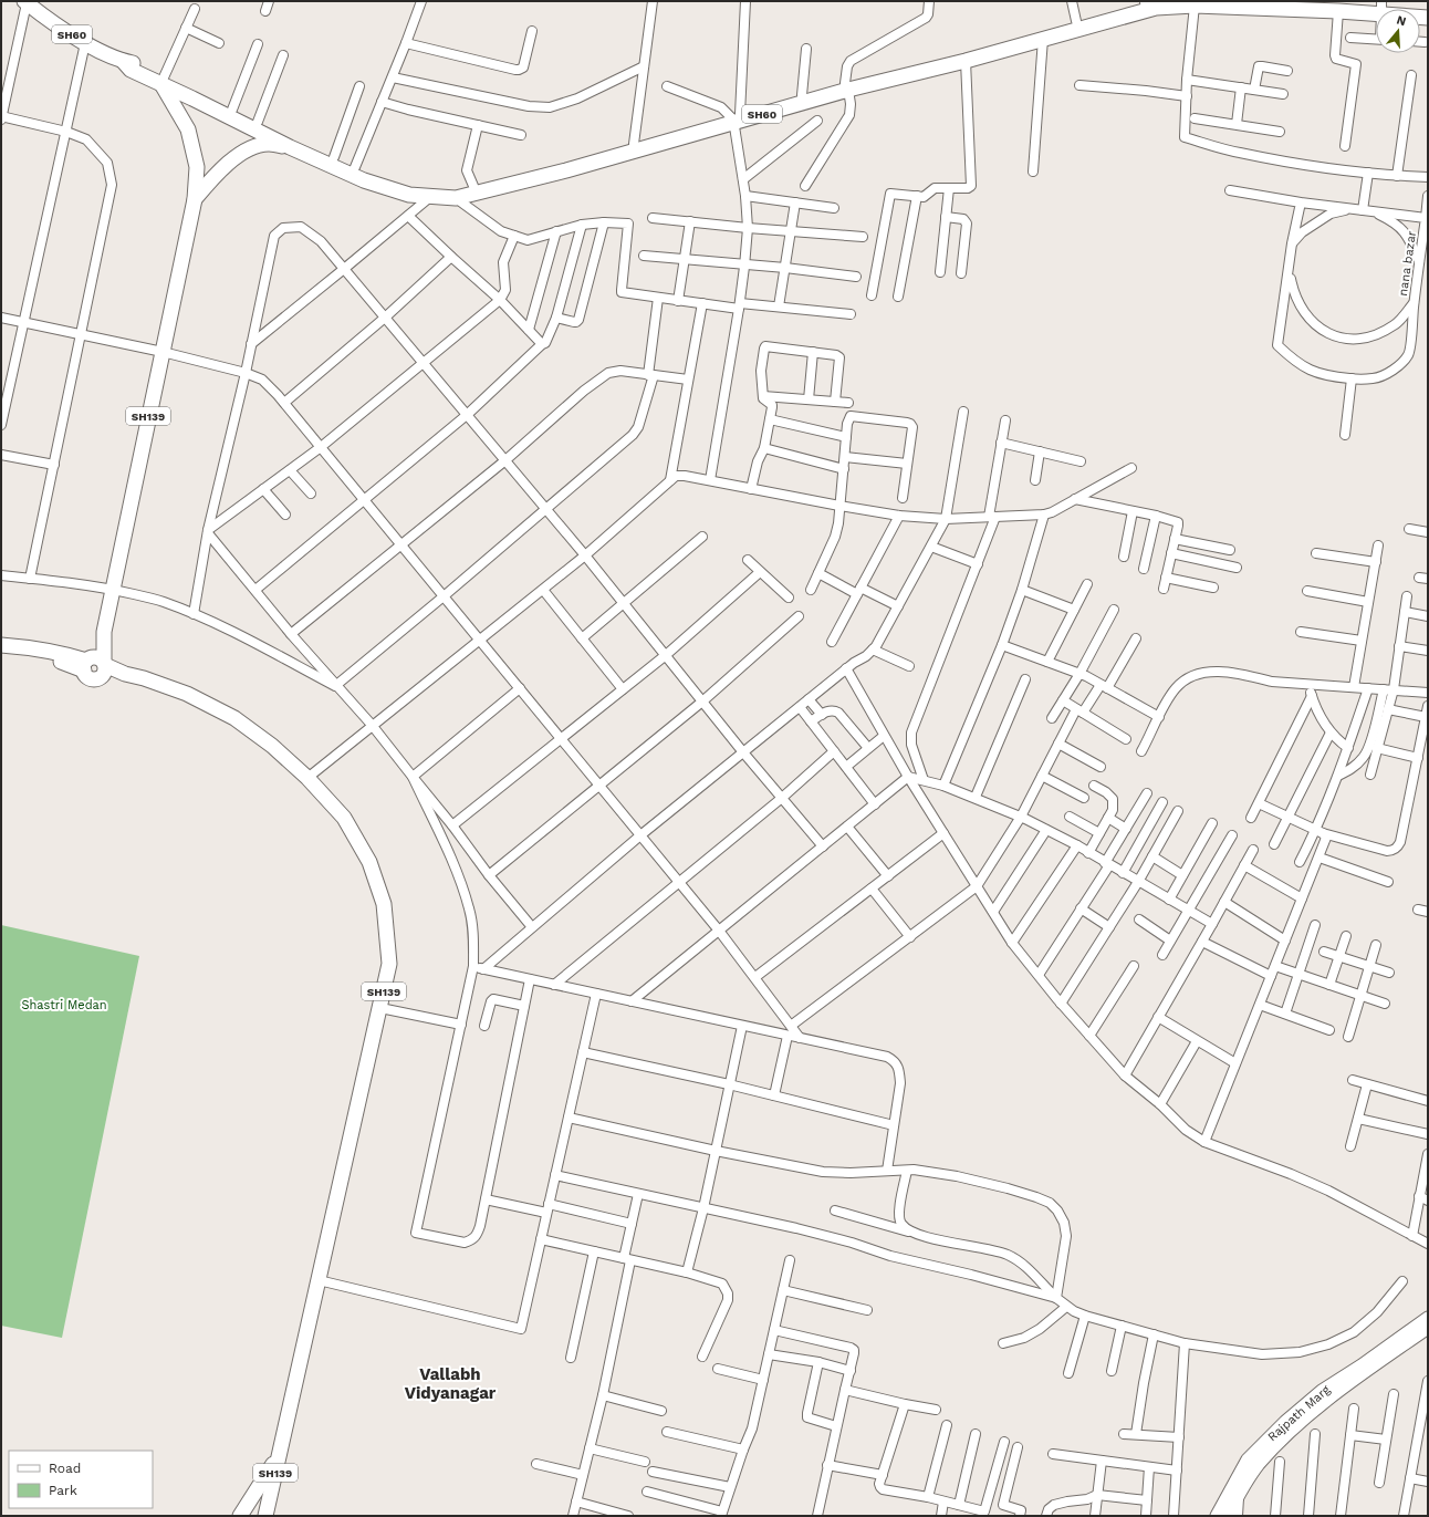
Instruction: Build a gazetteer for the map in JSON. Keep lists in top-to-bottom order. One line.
{"streets":{"main road":["SH60","SH139","Rajpath Marg"],"street":["nana bazar"]},"crossings":[["SH60","SH139"]],"districts":["Vallabh Vidyanagar"],"parks":["Shastri Medan"],"legend":["Road","Park"],"north":"top"}
